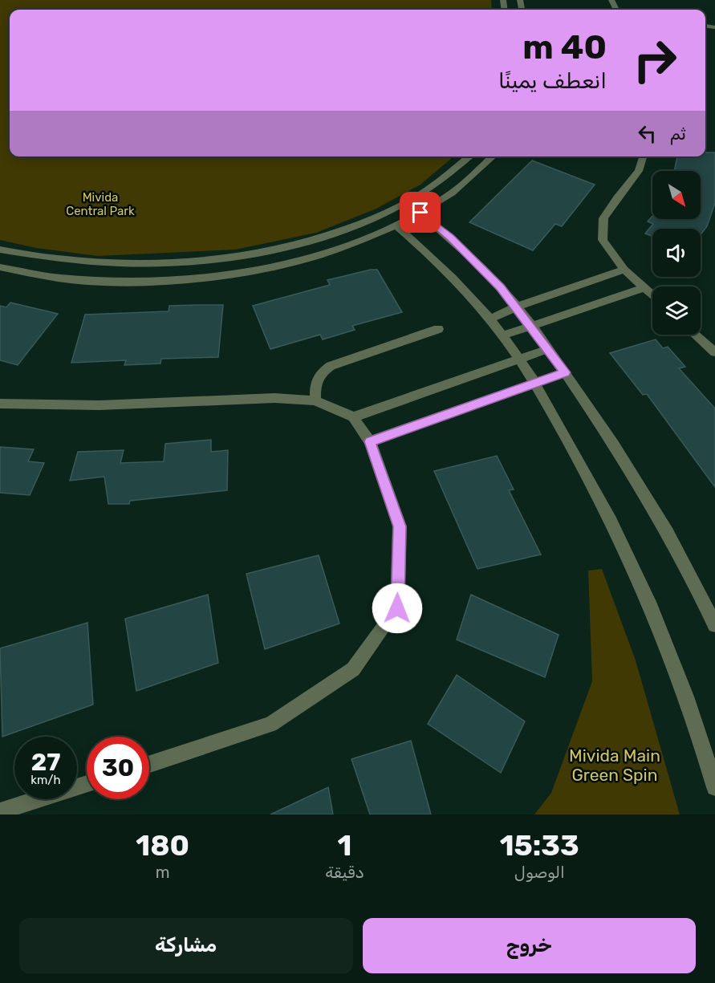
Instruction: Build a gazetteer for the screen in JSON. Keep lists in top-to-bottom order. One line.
{"parks":["Mivida Central Park","Mivida Main Green Spin"],"north":"bottom right","page":{"turn":["40 m","انعطف يمينًا"],"then":"ثم","speed":"27 km/h","limit":"30","eta":["15:33","الوصول","1","دقيقة","180","m"],"buttons":["خروج","مشاركة"]}}
